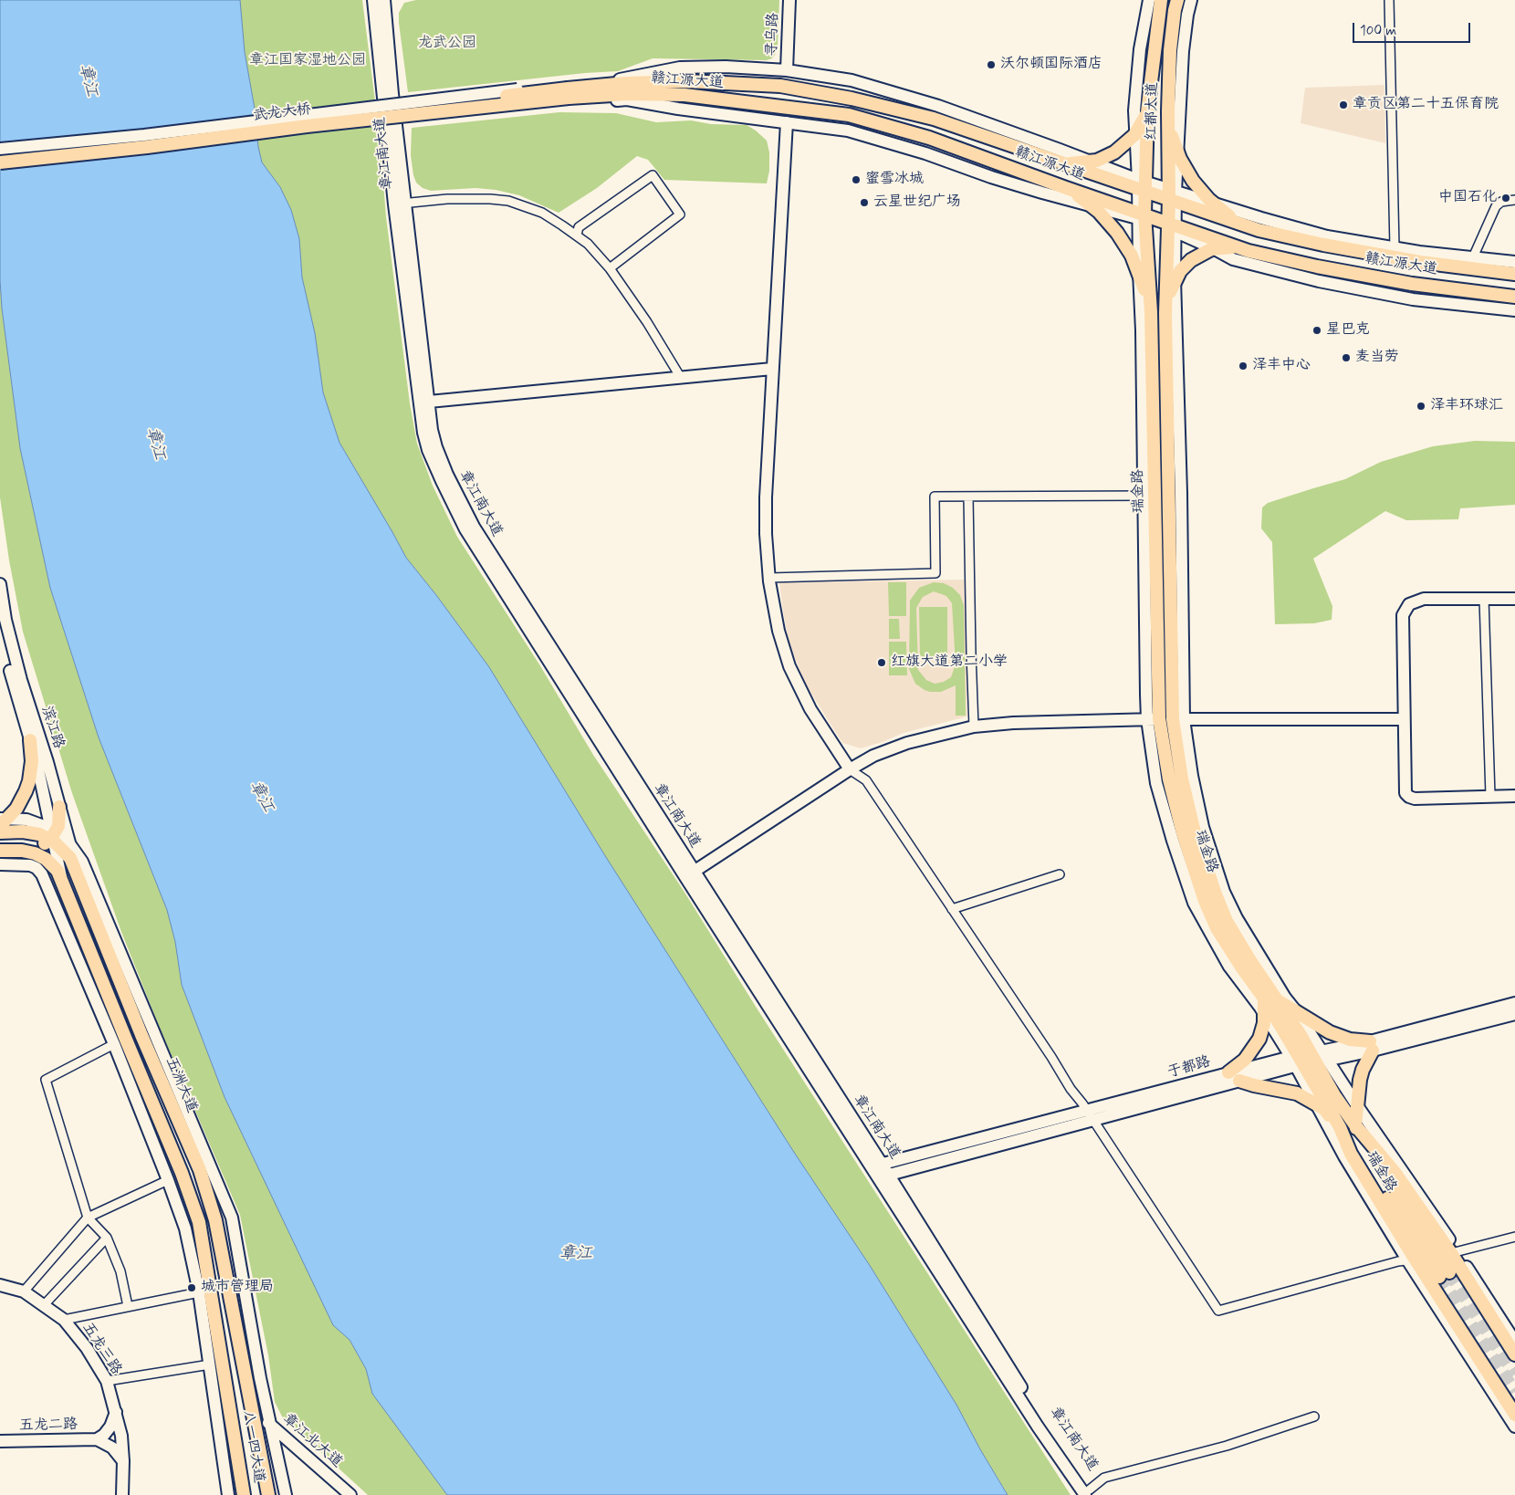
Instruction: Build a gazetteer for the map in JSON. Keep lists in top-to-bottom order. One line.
{"streets":{"main road":["赣江源大道","红都大道","武龙大桥","瑞金路","五洲大道","八一四大道"],"street":["寻乌路","章江南大道","滨江路","于都路","五龙三路","五龙二路","章江北大道"]},"crossings":[["赣江源大道","红都大道"],["赣江源大道","武龙大桥"],["赣江源大道","瑞金路"],["红都大道","瑞金路"],["章江南大道","于都路"],["瑞金路","于都路"],["滨江路","五洲大道"],["滨江路","八一四大道"],["五洲大道","章江北大道"],["五洲大道","八一四大道"],["章江北大道","八一四大道"]],"water":["章江"],"parks":["龙武公园","章江国家湿地公园"],"places":["沃尔顿国际酒店","章贡区第二十五保育院","蜜雪冰城","中国石化","云星世纪广场","星巴克","麦当劳","泽丰中心","泽丰环球汇","红旗大道第二小学","城市管理局"],"scale_bar":"100 m"}
